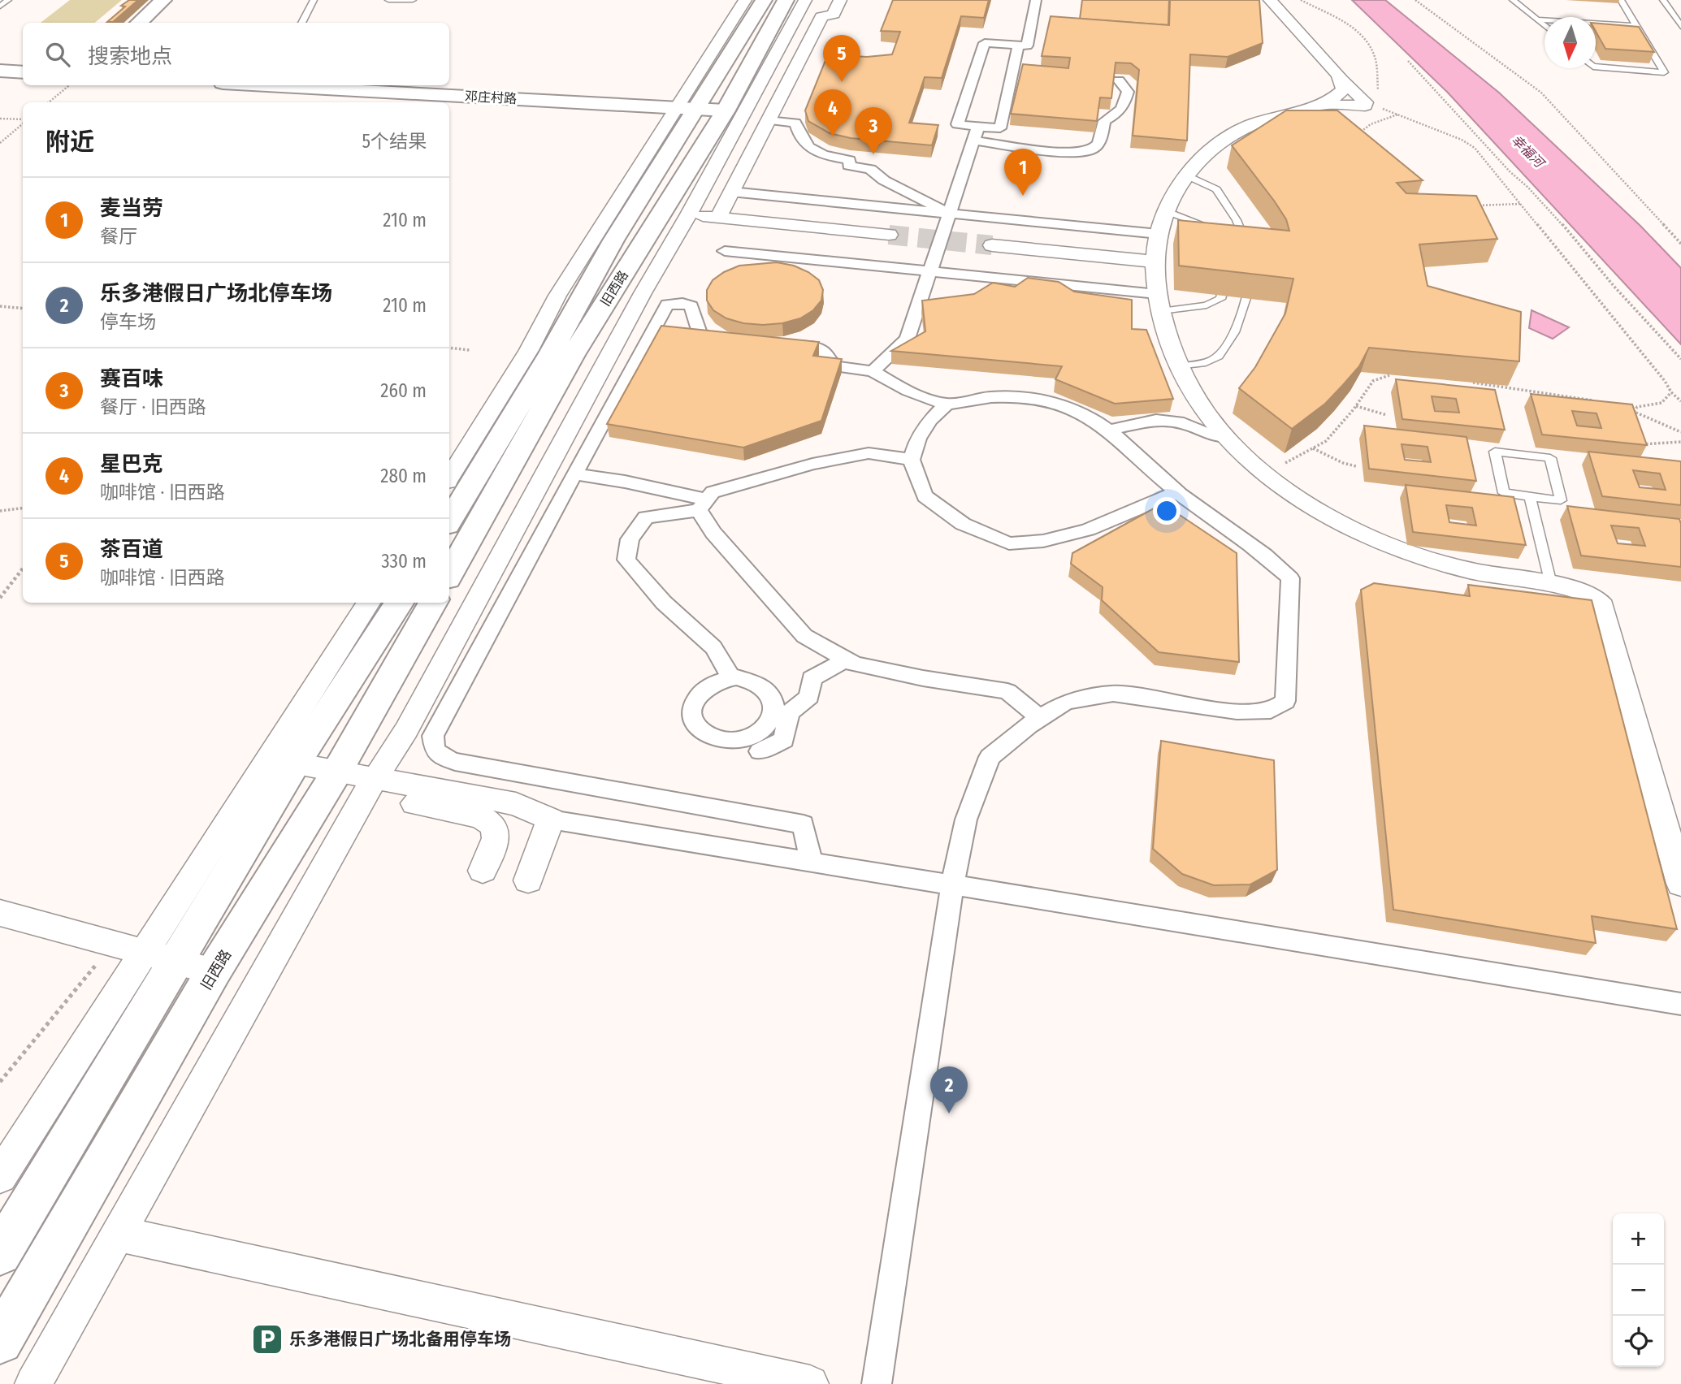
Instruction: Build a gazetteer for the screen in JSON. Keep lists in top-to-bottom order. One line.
{"streets":{"main road":["邓庄村路","旧西路"]},"crossings":[["邓庄村路","旧西路"]],"water":["幸福河"],"places":{"parking":["乐多港假日广场北备用停车场"]},"north":"bottom","page":{"search":"搜索地点","pins":["5","4","3","1","2"],"heading":["附近","5个结果"],"list":[{"mark":"1","name":"麦当劳","note":"餐厅","value":"210 m"},{"mark":"2","name":"乐多港假日广场北停车场","note":"停车场","value":"210 m"},{"mark":"3","name":"赛百味","note":"餐厅 · 旧西路","value":"260 m"},{"mark":"4","name":"星巴克","note":"咖啡馆 · 旧西路","value":"280 m"},{"mark":"5","name":"茶百道","note":"咖啡馆 · 旧西路","value":"330 m"}],"map_buttons":["+","−"]}}
